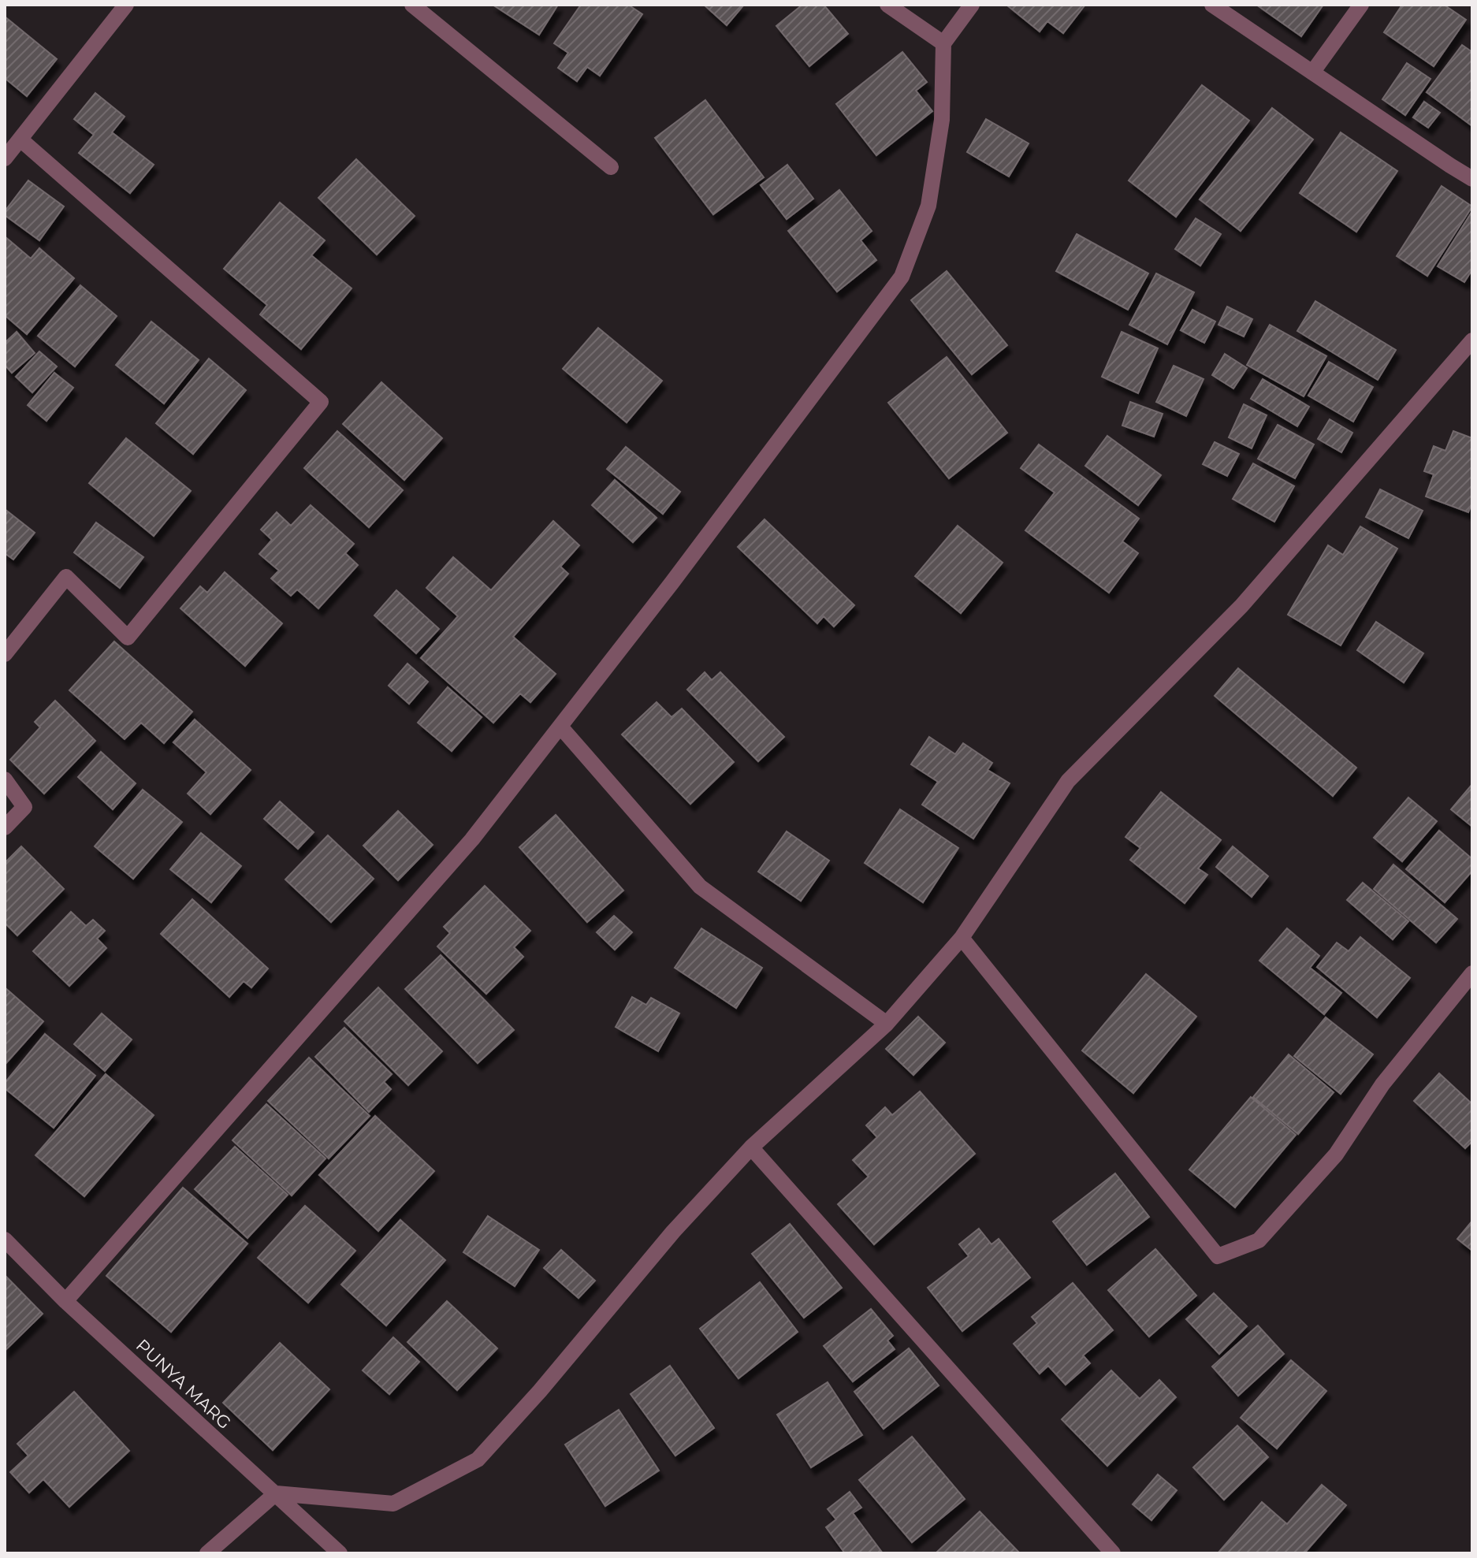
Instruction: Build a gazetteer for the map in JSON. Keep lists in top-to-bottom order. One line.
{"streets":{"street":["PUNYA MARG"]}}
